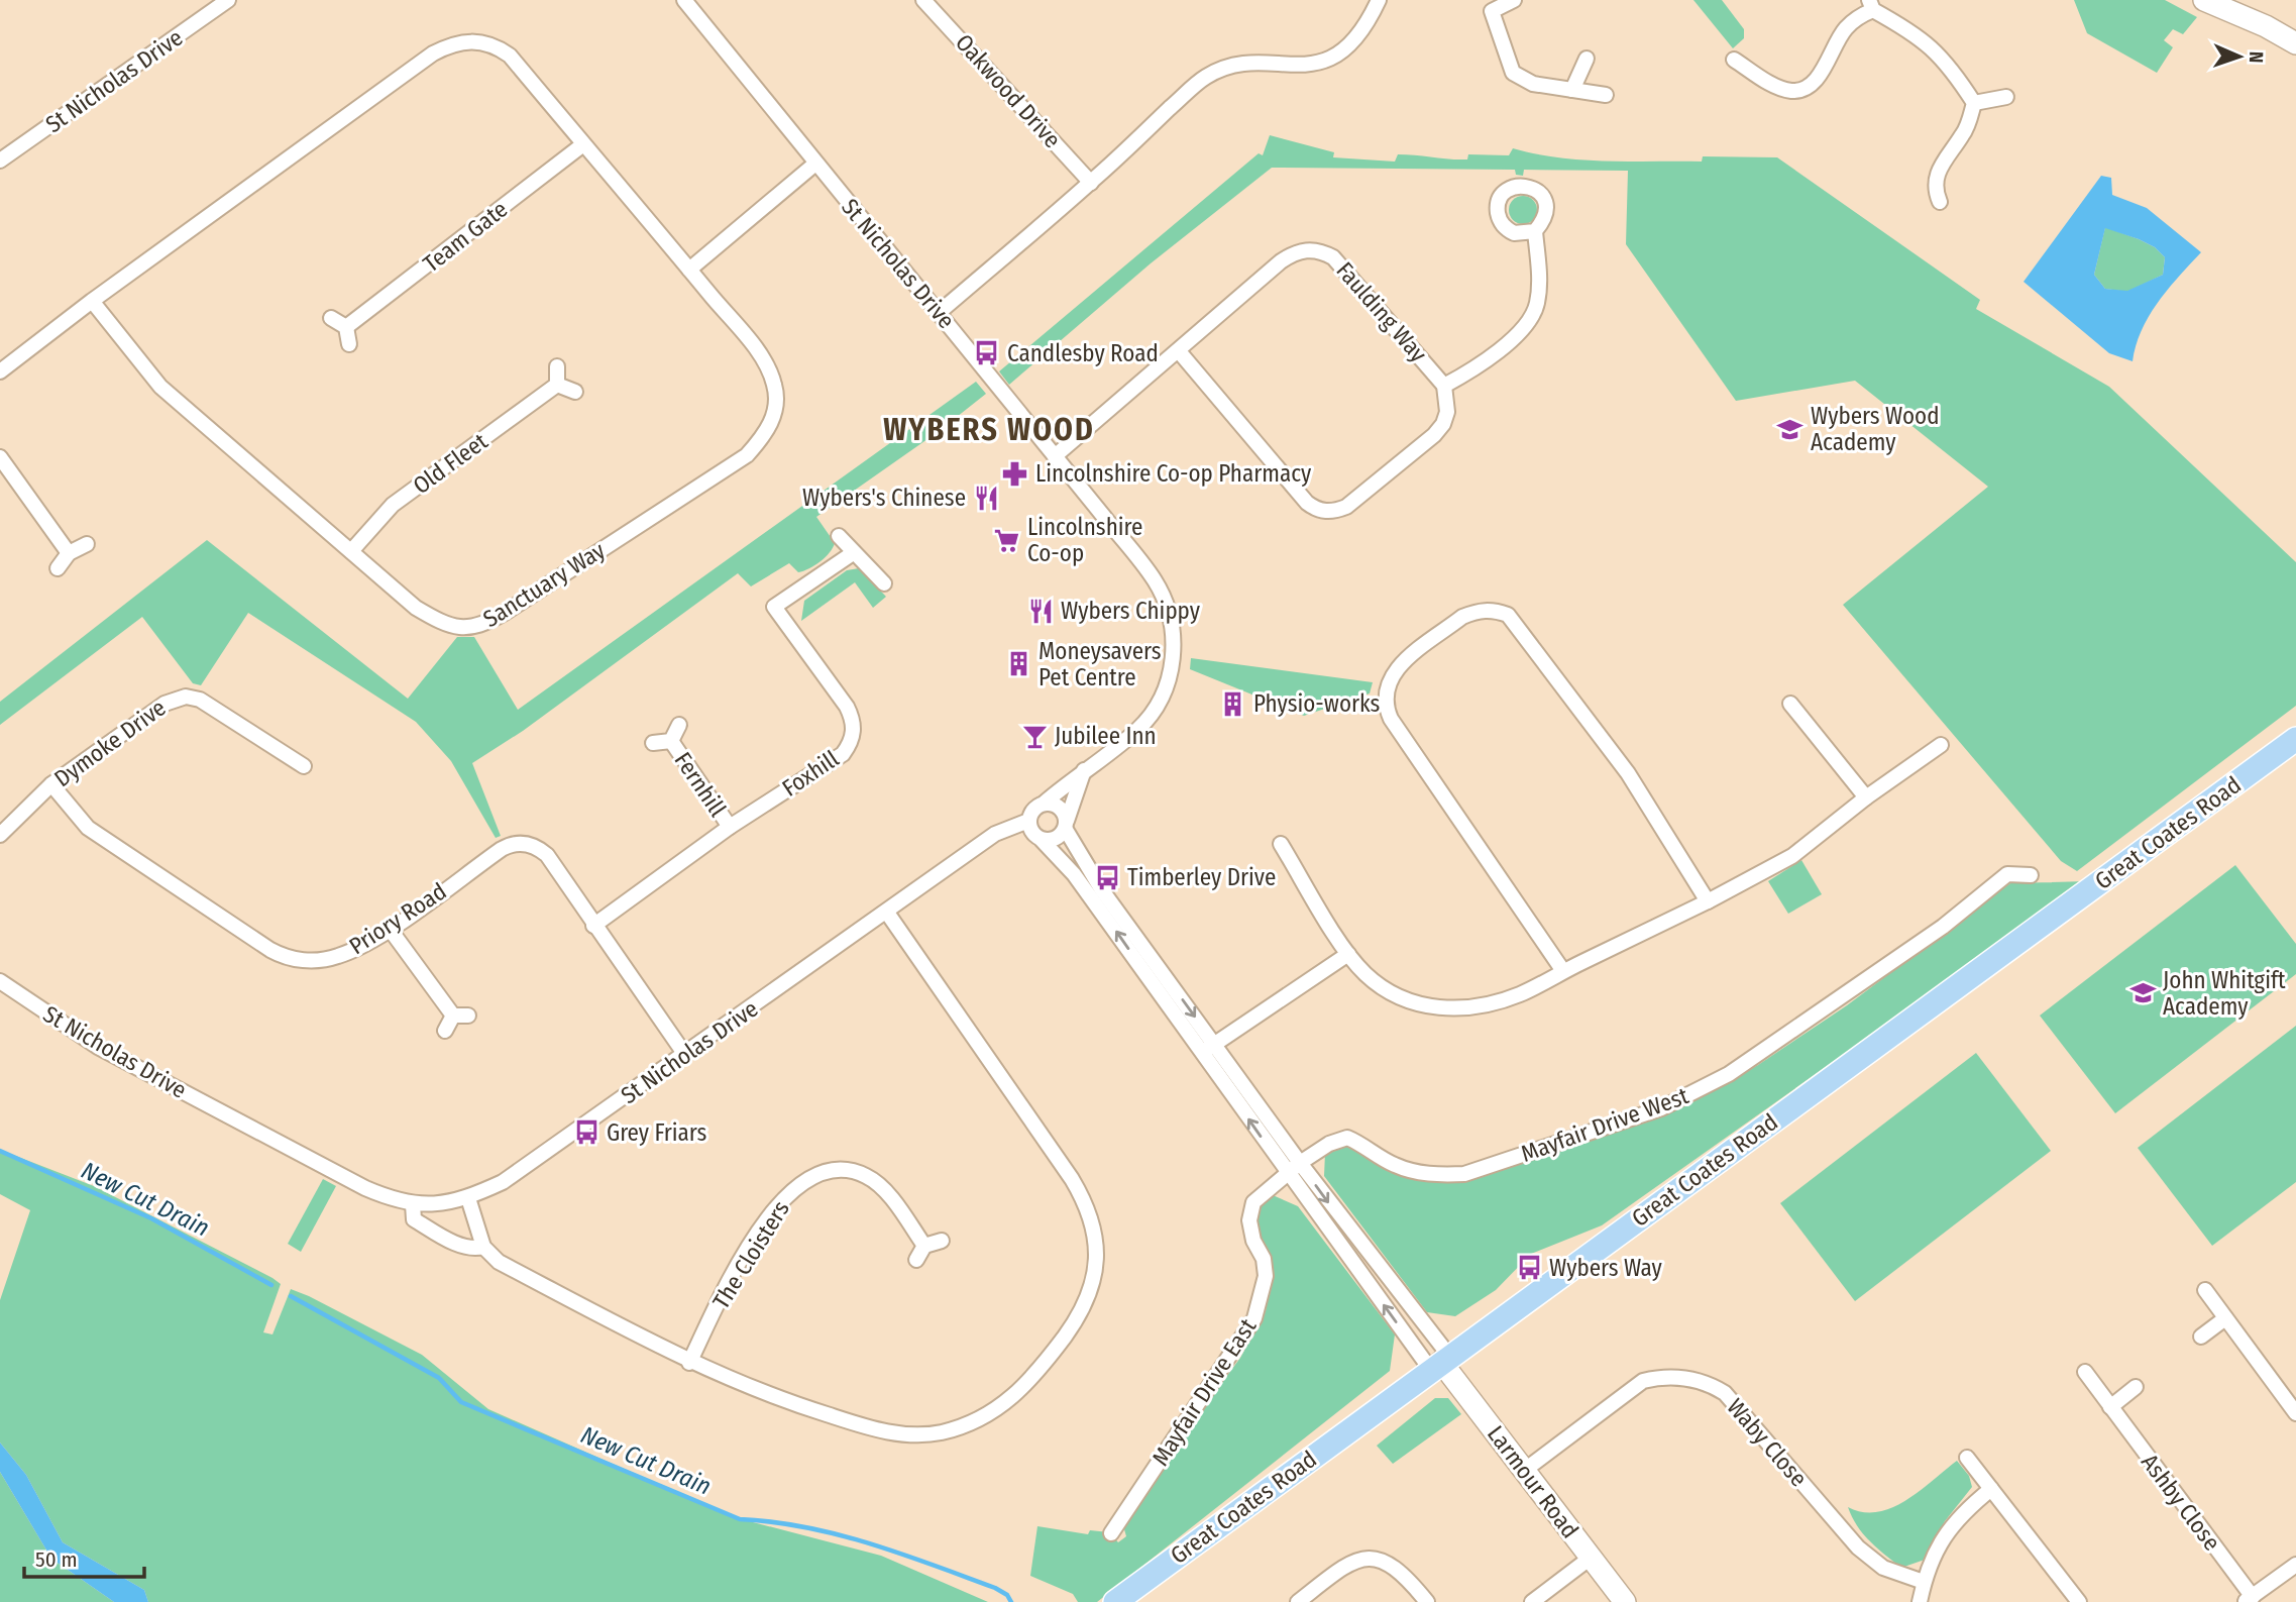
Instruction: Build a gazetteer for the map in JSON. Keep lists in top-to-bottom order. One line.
{"streets":{"main road":["Great Coates Road"],"street":["St Nicholas Drive","Oakwood Drive","Team Gate","Faulding Way","Old Fleet","Sanctuary Way","Dymoke Drive","Foxhill","Fernhill","Priory Road","Mayfair Drive West","The Cloisters","Mayfair Drive East","Waby Close","Larmour Road","Ashby Close"]},"crossings":[["St Nicholas Drive","Faulding Way"],["St Nicholas Drive","Priory Road"],["Team Gate","Sanctuary Way"],["Old Fleet","Sanctuary Way"],["Dymoke Drive","Priory Road"],["Foxhill","Fernhill"],["Foxhill","Priory Road"],["Great Coates Road","Larmour Road"],["Waby Close","Larmour Road"]],"districts":["WYBERS WOOD"],"water":["New Cut Drain"],"places":{"bus stop":["Candlesby Road","Timberley Drive","Grey Friars","Wybers Way"],"school or university":["Wybers Wood Academy","John Whitgift Academy"],"pharmacy":["Lincolnshire Co-op Pharmacy"],"restaurant":["Wybers's Chinese","Wybers Chippy"],"supermarket":["Lincolnshire Co-op"],"building":["Moneysavers Pet Centre","Physio-works"],"bar":["Jubilee Inn"]},"scale_bar":"50 m","north":"right"}
